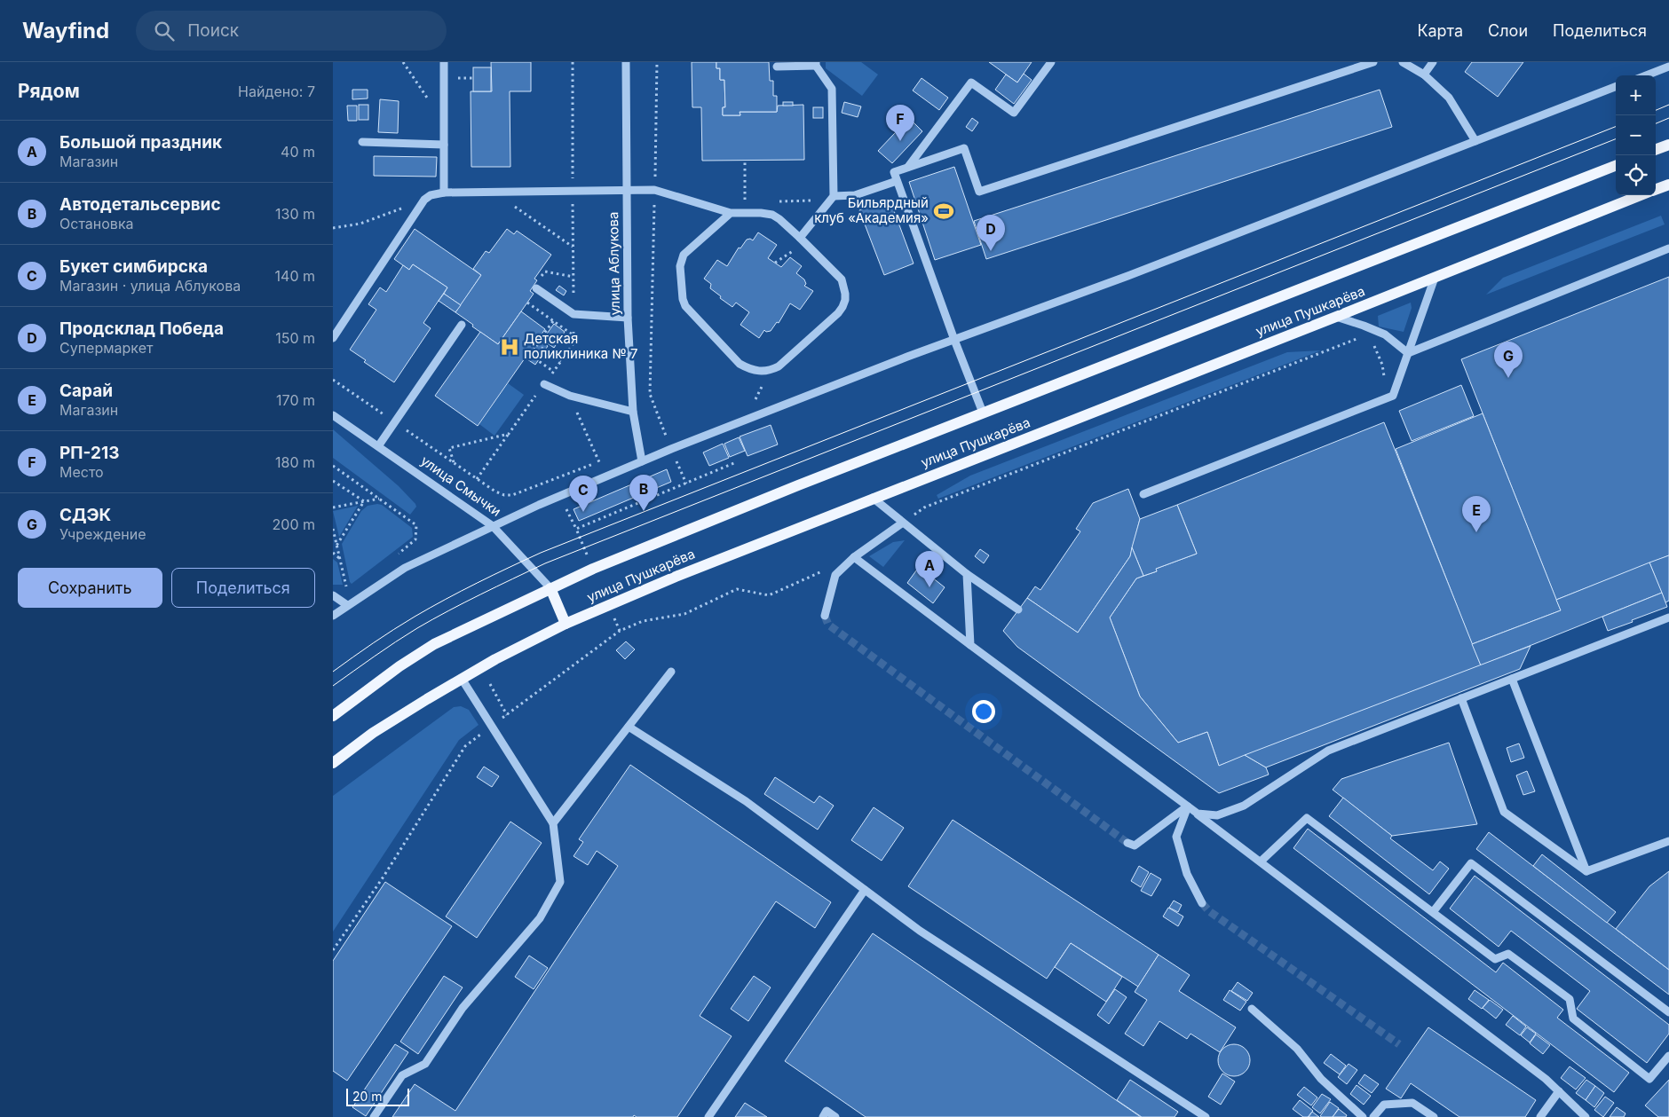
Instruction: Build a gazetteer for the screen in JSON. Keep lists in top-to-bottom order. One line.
{"streets":{"main road":["улица Пушкарёва","улица Смычки"],"street":["улица Аблукова"]},"crossings":[["улица Пушкарёва","улица Смычки"]],"places":{"sports":["Бильярдный клуб «Академия»"],"hospital":["Детская поликлиника № 7"]},"scale_bar":"20 m","page":{"header":"Wayfind","search":"Поиск","nav":["Карта","Слои","Поделиться"],"heading":["Рядом","Найдено: 7"],"map_buttons":["+","−"],"pins":["F","D","G","B","C","E","A"],"list":[{"mark":"A","name":"Большой праздник","note":"Магазин","value":"40 m"},{"mark":"B","name":"Автодетальсервис","note":"Остановка","value":"130 m"},{"mark":"C","name":"Букет симбирска","note":"Магазин · улица Аблукова","value":"140 m"},{"mark":"D","name":"Продсклад Победа","note":"Супермаркет","value":"150 m"},{"mark":"E","name":"Сарай","note":"Магазин","value":"170 m"},{"mark":"F","name":"РП-213","note":"Место","value":"180 m"},{"mark":"G","name":"СДЭК","note":"Учреждение","value":"200 m"}],"buttons":["Сохранить","Поделиться"],"scale":"20 m"}}
